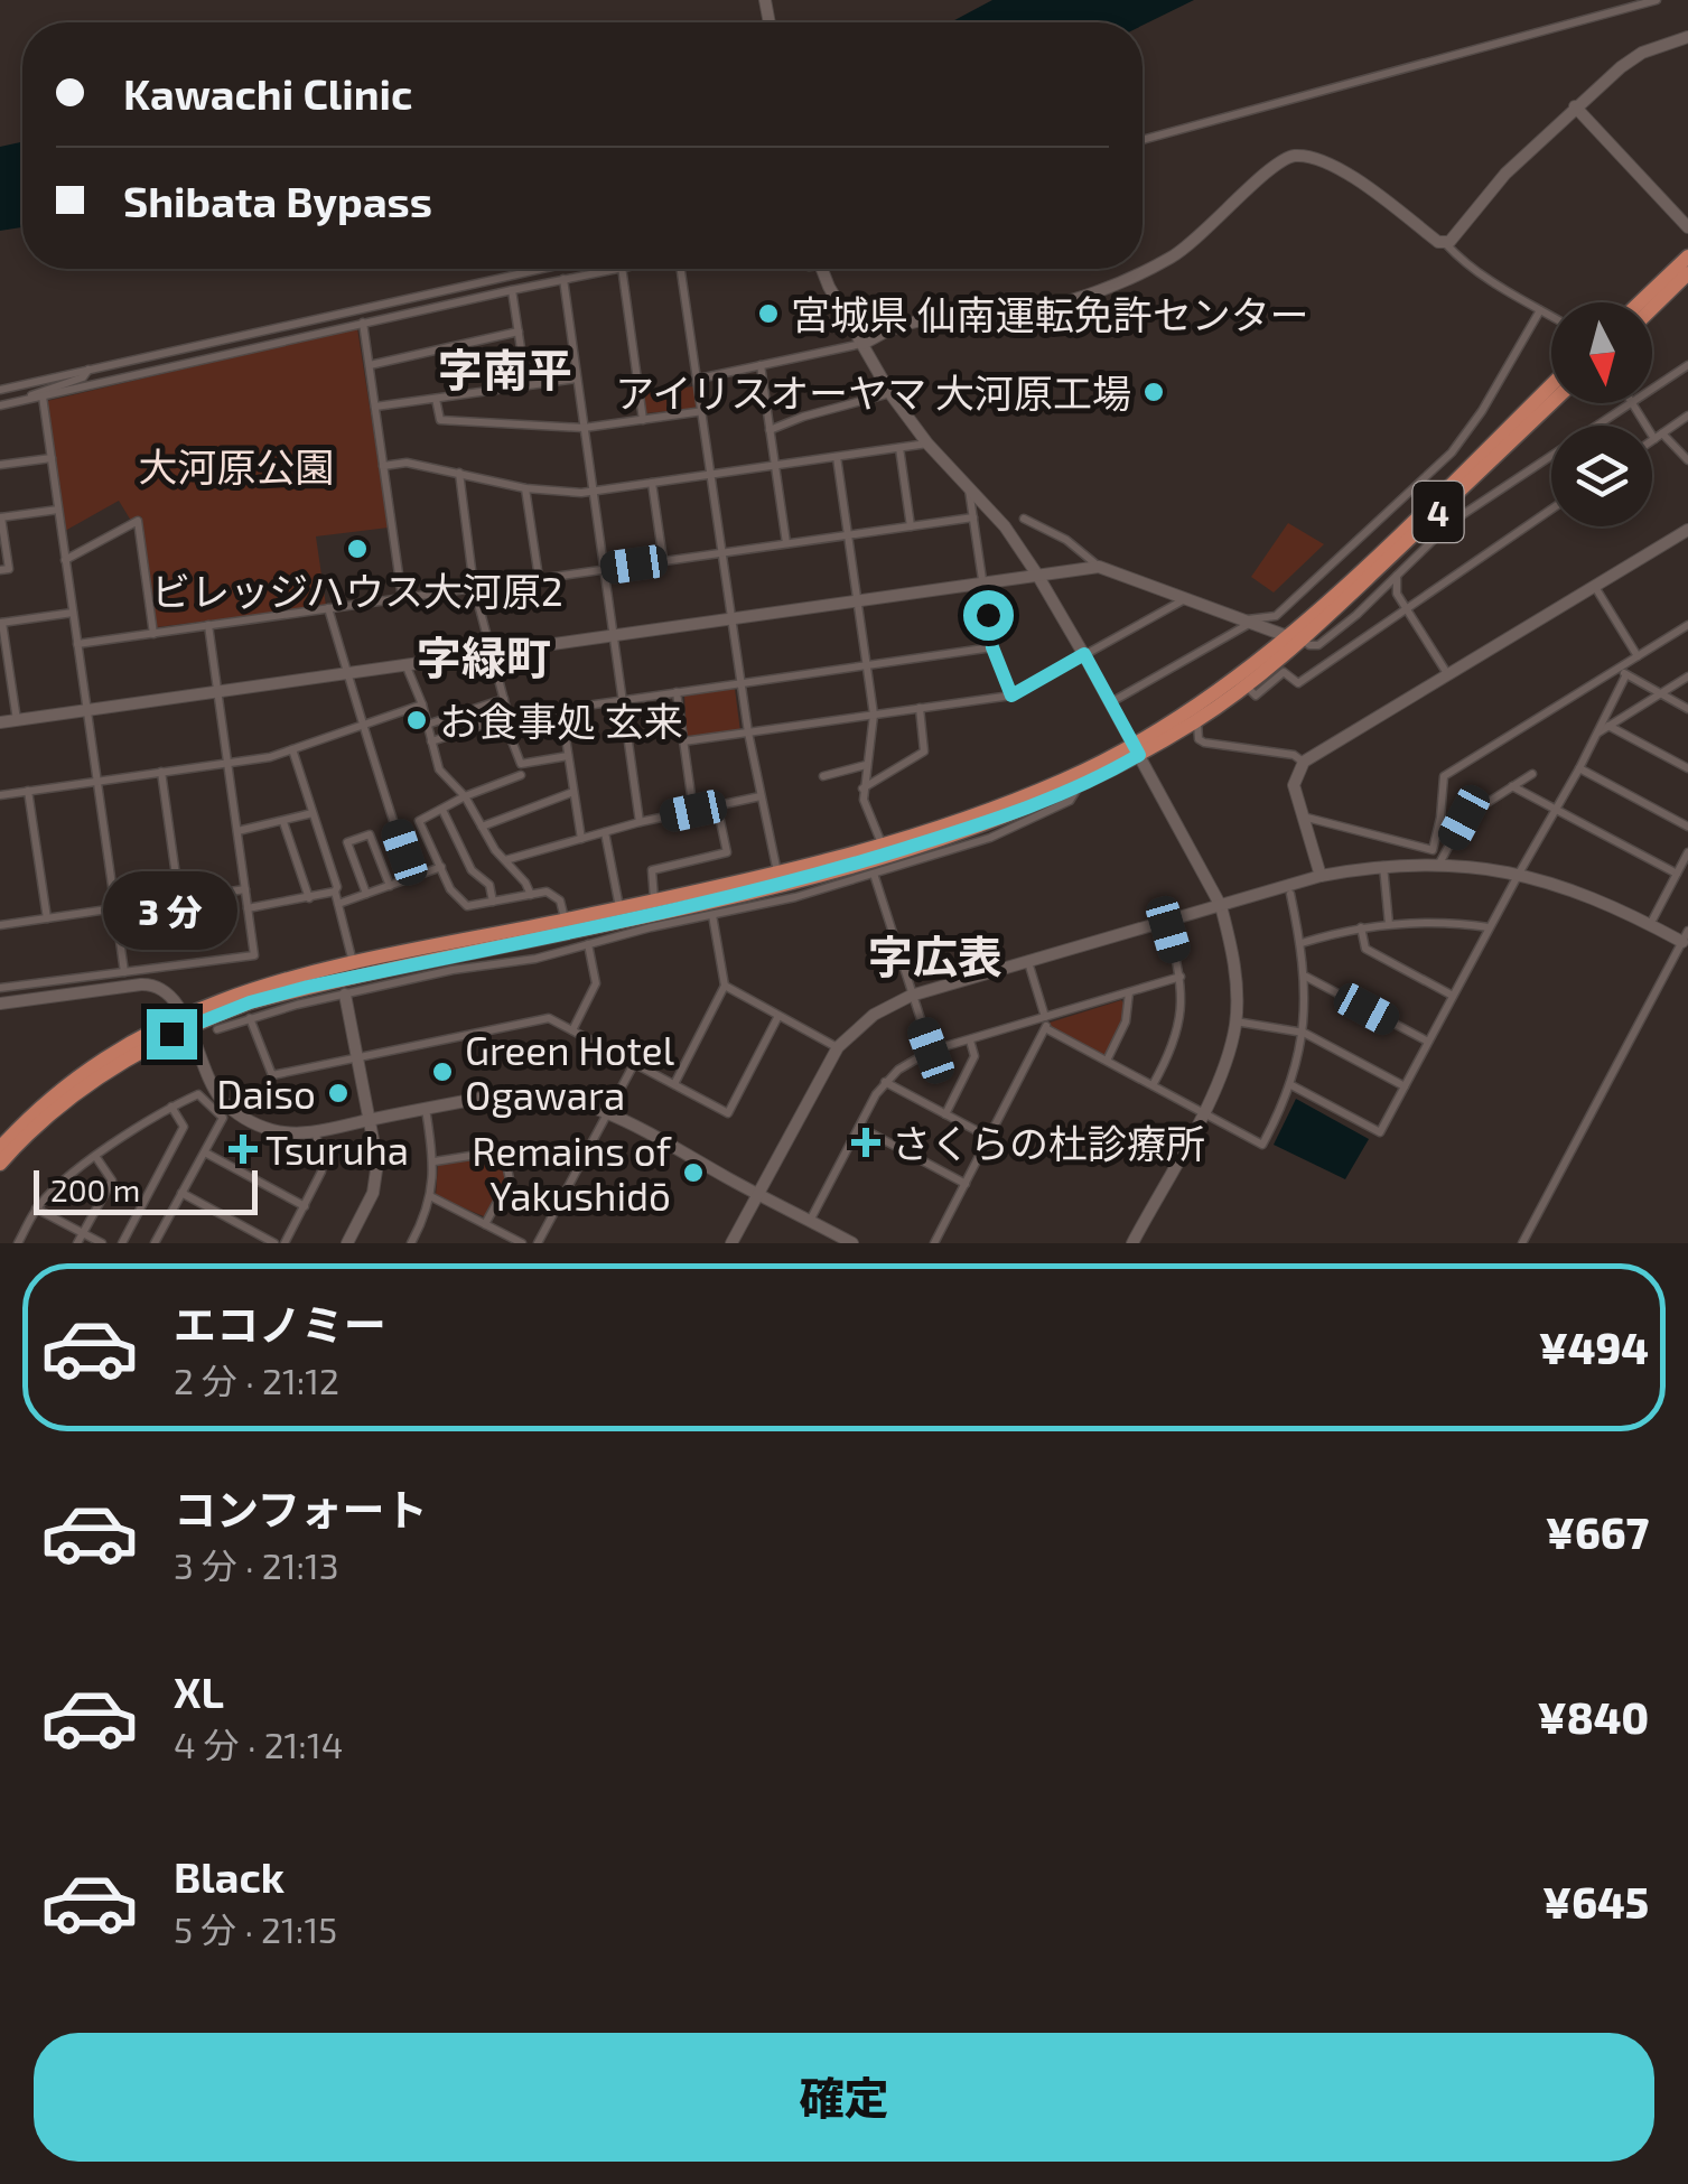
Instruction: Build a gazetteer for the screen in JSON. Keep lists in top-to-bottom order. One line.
{"streets":{"highway":["4"]},"districts":["字南平","字緑町","字広表"],"parks":["大河原公園"],"places":{"other":["宮城県 仙南運転免許センター","アイリスオーヤマ 大河原工場","ビレッジハウス大河原2","お食事処 玄来","Green Hotel Ogawara","Daiso","Remains of Yakushidō"],"health":["さくらの杜診療所","Tsuruha"]},"scale_bar":"200 m","north":"bottom","page":{"banner":["Kawachi Clinic","Shibata Bypass"],"bubble":"3 分","scale":"200 m","list":[{"name":"エコノミー","note":"2 分 · 21:12","value":"¥494"},{"name":"コンフォート","note":"3 分 · 21:13","value":"¥667"},{"name":"XL","note":"4 分 · 21:14","value":"¥840"},{"name":"Black","note":"5 分 · 21:15","value":"¥645"}],"buttons":"確定"}}
